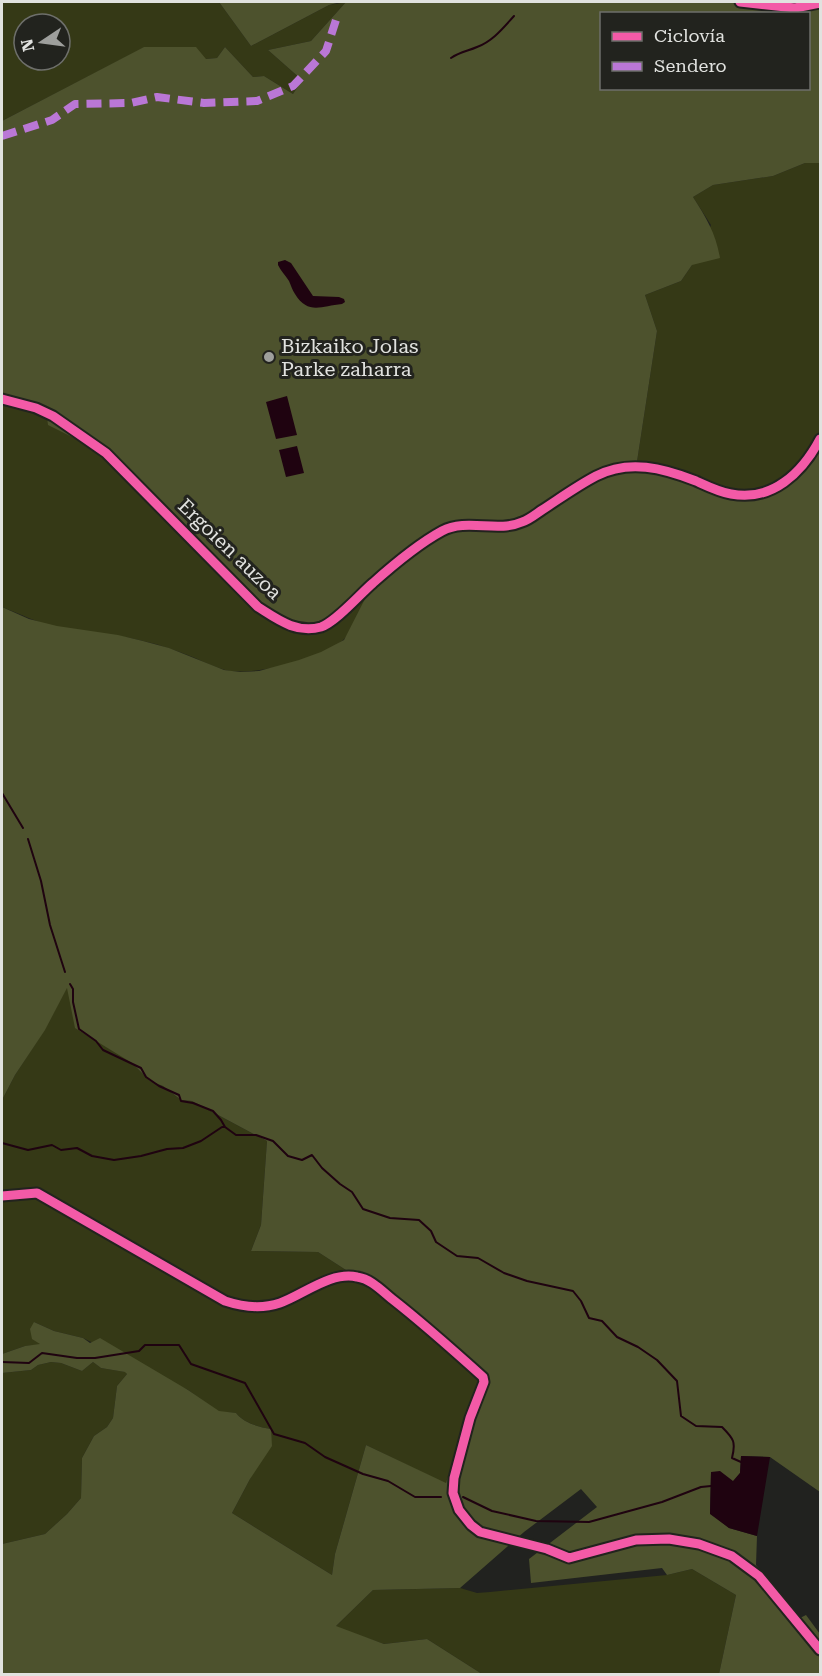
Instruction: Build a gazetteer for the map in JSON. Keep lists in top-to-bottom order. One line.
{"streets":{"street":["Ergoien auzoa"]},"places":["Bizkaiko Jolas Parke zaharra"],"legend":["Ciclovía","Sendero"],"north":"left"}
